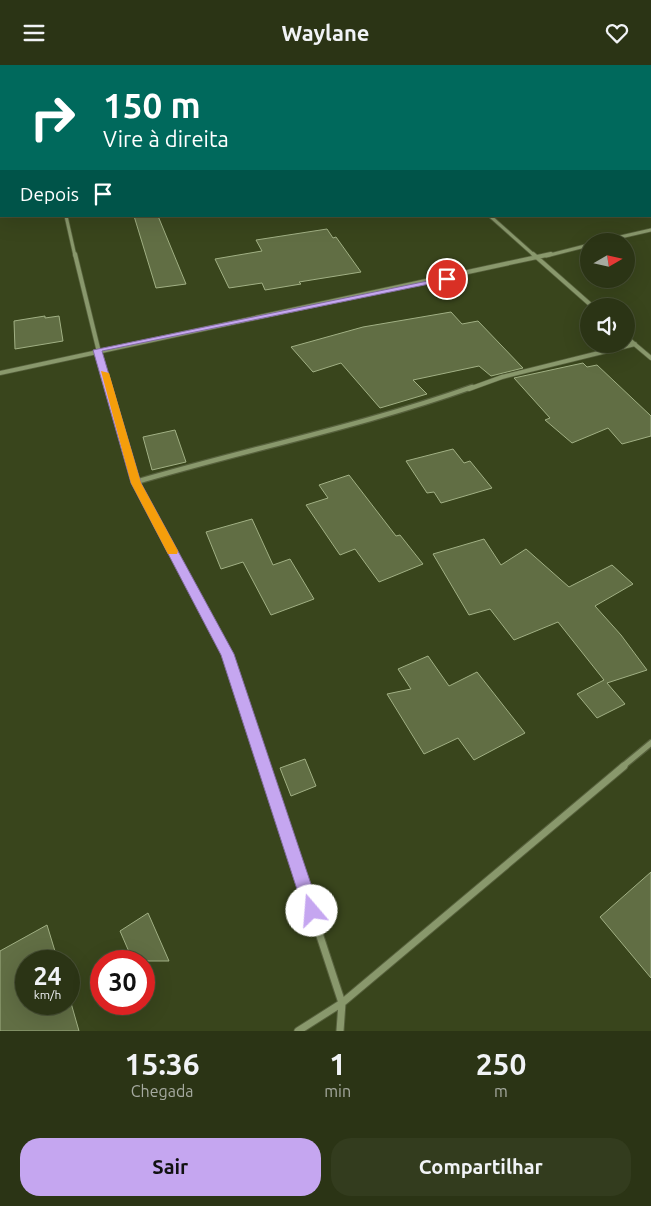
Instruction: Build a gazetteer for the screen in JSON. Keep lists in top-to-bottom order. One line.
{"north":"right","page":{"header":"Waylane","turn":["150 m","Vire à direita"],"then":"Depois","speed":"24 km/h","limit":"30","eta":["15:36","Chegada","1","min","250","m"],"buttons":["Sair","Compartilhar"]}}
